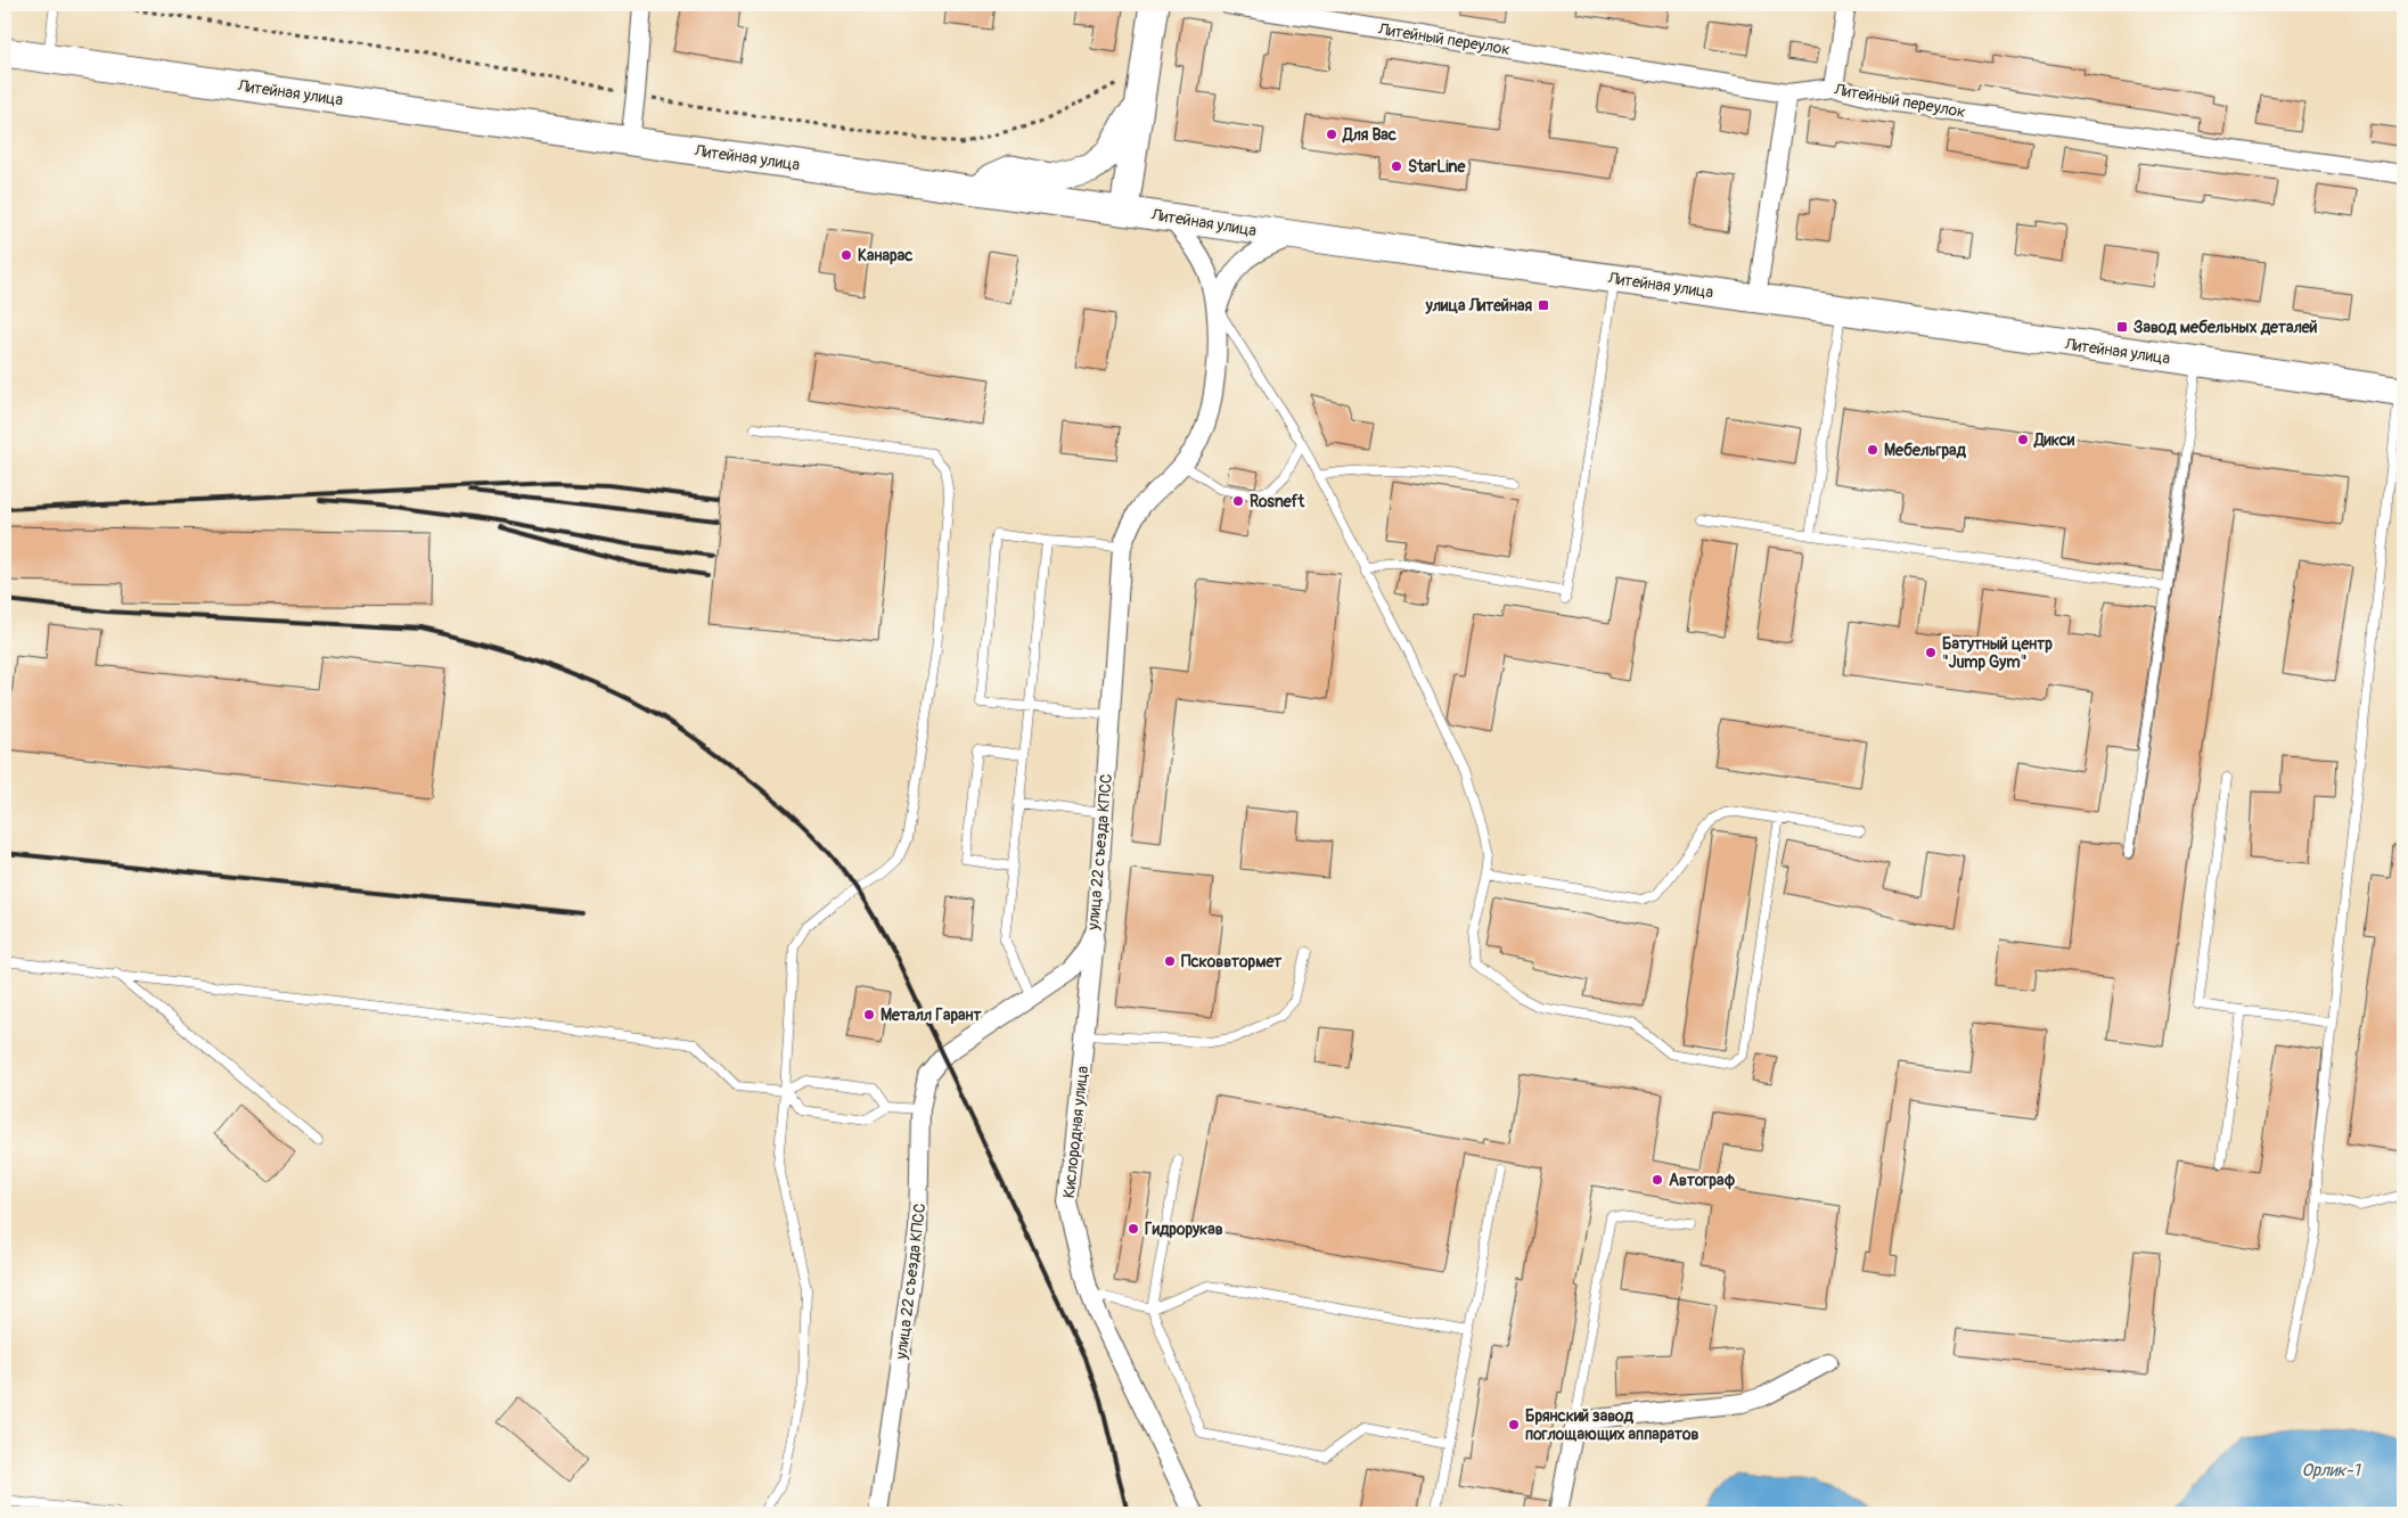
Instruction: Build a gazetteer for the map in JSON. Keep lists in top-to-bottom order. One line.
{"streets":{"main road":["Литейная улица"],"street":["Литейный переулок","улица 22 съезда КПСС","Кислородная улица"]},"crossings":[["Литейная улица","улица 22 съезда КПСС"],["улица 22 съезда КПСС","Кислородная улица"]],"water":["Орлик-1"],"places":{"other":["Для Вас","StarLine","Канарас","Дикси","Мебельград","Rosneft","Батутный центр \"Jump Gym\"","Псковвтормет","Металл Гарант","Автограф","Гидрорукав","Брянский завод поглощающих аппаратов"],"transit":["улица Литейная","Завод мебельных деталей"]}}
